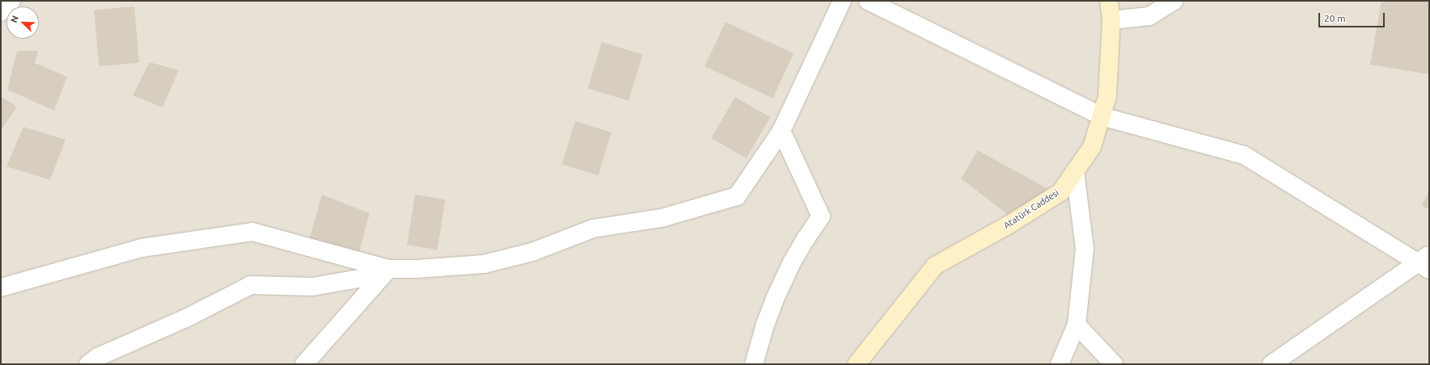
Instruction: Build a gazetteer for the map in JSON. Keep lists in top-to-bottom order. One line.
{"streets":{"main road":["Atatürk Caddesi"]},"scale_bar":"20 m","north":"top left"}
